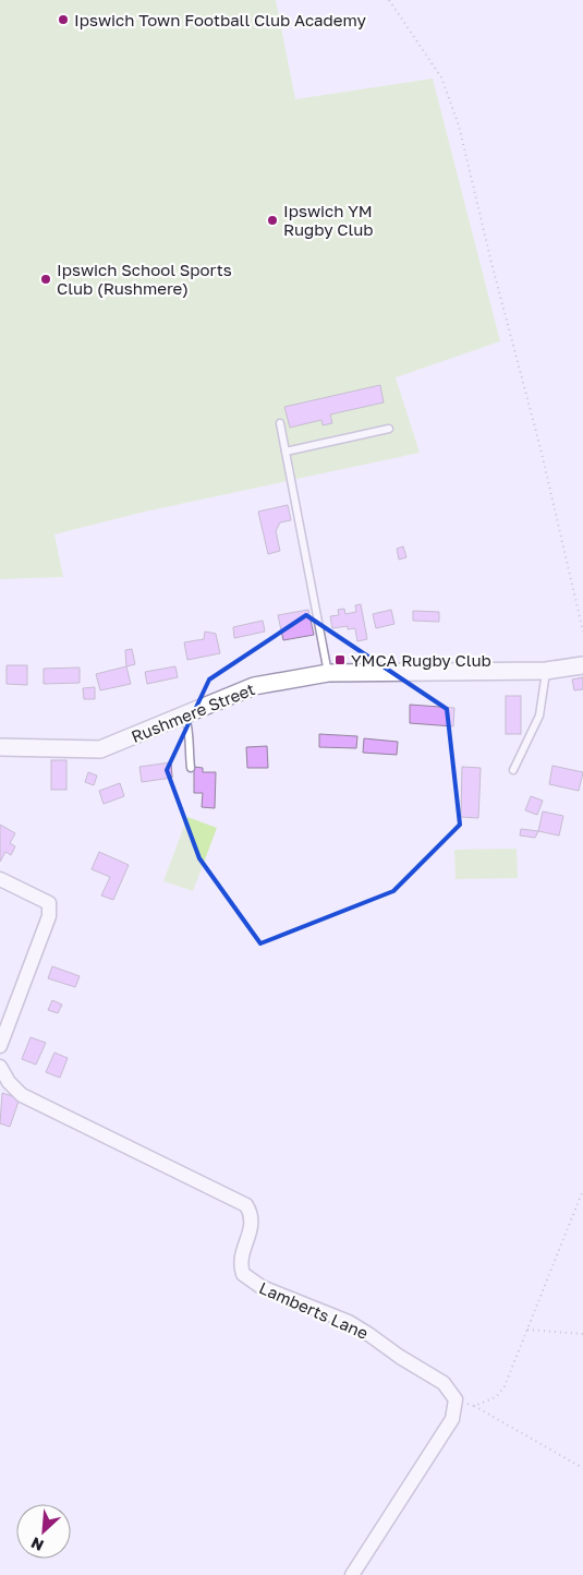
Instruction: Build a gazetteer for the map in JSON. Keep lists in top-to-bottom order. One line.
{"streets":{"street":["Rushmere Street","Lamberts Lane"]},"places":{"other":["Ipswich Town Football Club Academy","Ipswich YM Rugby Club","Ipswich School Sports Club (Rushmere)"],"transit":["YMCA Rugby Club"]},"north":"bottom left"}
